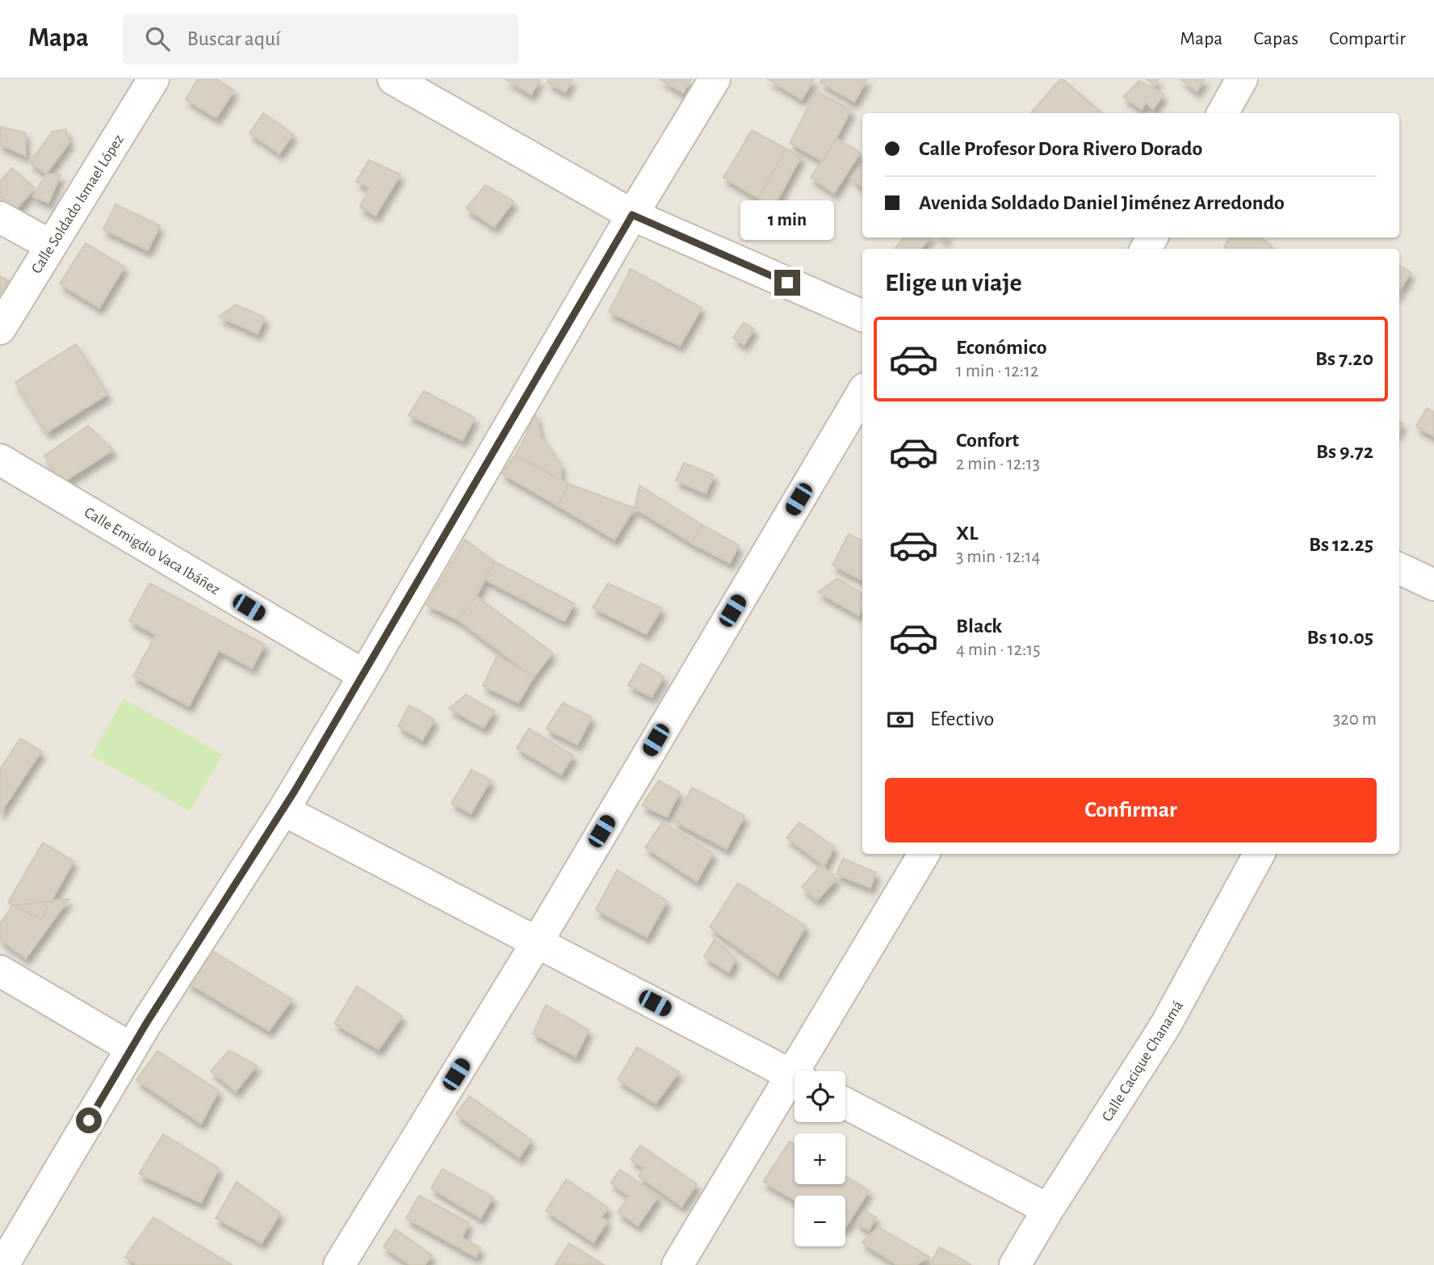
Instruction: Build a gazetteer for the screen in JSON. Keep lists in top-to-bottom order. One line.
{"streets":{"street":["Calle Soldado Ismael López","Calle Emigdio Vaca Ibáñez","Calle Cacique Chanamá"]},"page":{"header":"Mapa","search":"Buscar aquí","nav":["Mapa","Capas","Compartir"],"banner":["Calle Profesor Dora Rivero Dorado","Avenida Soldado Daniel Jiménez Arredondo"],"bubble":"1 min","heading":"Elige un viaje","list":[{"name":"Económico","note":"1 min · 12:12","value":"Bs 7.20"},{"name":"Confort","note":"2 min · 12:13","value":"Bs 9.72"},{"name":"XL","note":"3 min · 12:14","value":"Bs 12.25"},{"name":"Black","note":"4 min · 12:15","value":"Bs 10.05"}],"pay":["Efectivo","320 m"],"buttons":"Confirmar","map_buttons":["+","−"]}}
